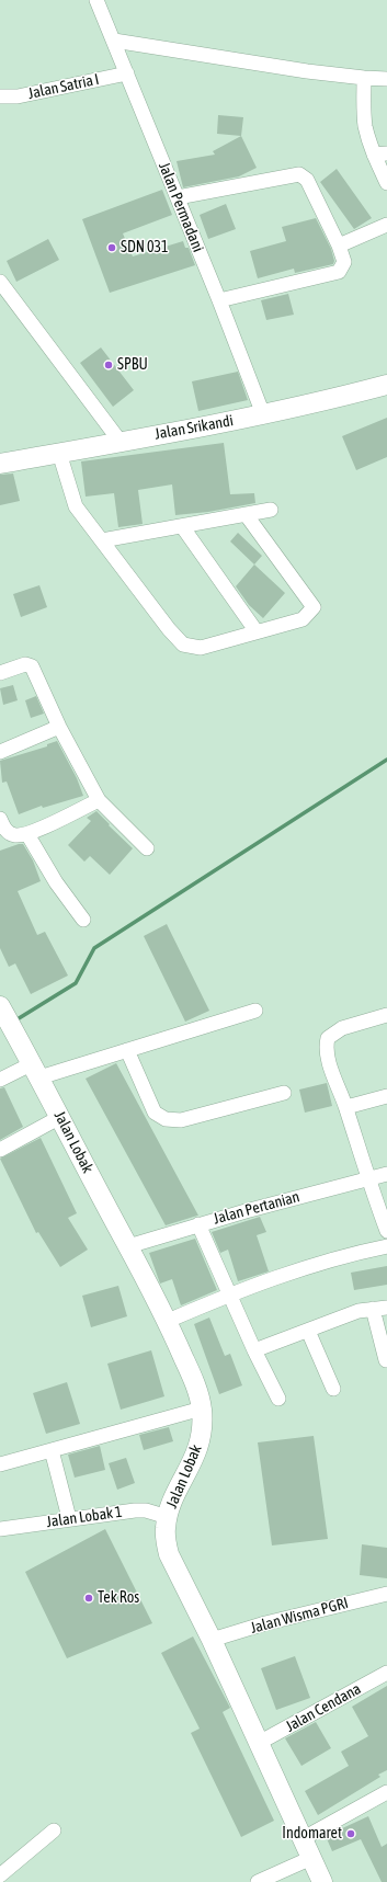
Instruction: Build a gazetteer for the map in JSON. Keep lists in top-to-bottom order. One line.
{"streets":{"main road":["Jalan Srikandi","Jalan Lobak"],"street":["Jalan Satria I","Jalan Permadani","Jalan Pertanian","Jalan Lobak 1","Jalan Wisma PGRI","Jalan Cendana"]},"crossings":[["Jalan Satria I","Jalan Permadani"],["Jalan Permadani","Jalan Srikandi"],["Jalan Lobak","Jalan Pertanian"],["Jalan Lobak","Jalan Lobak 1"],["Jalan Lobak","Jalan Wisma PGRI"],["Jalan Lobak","Jalan Cendana"]],"places":["SDN 031","SPBU","Tek Ros","Indomaret"]}
